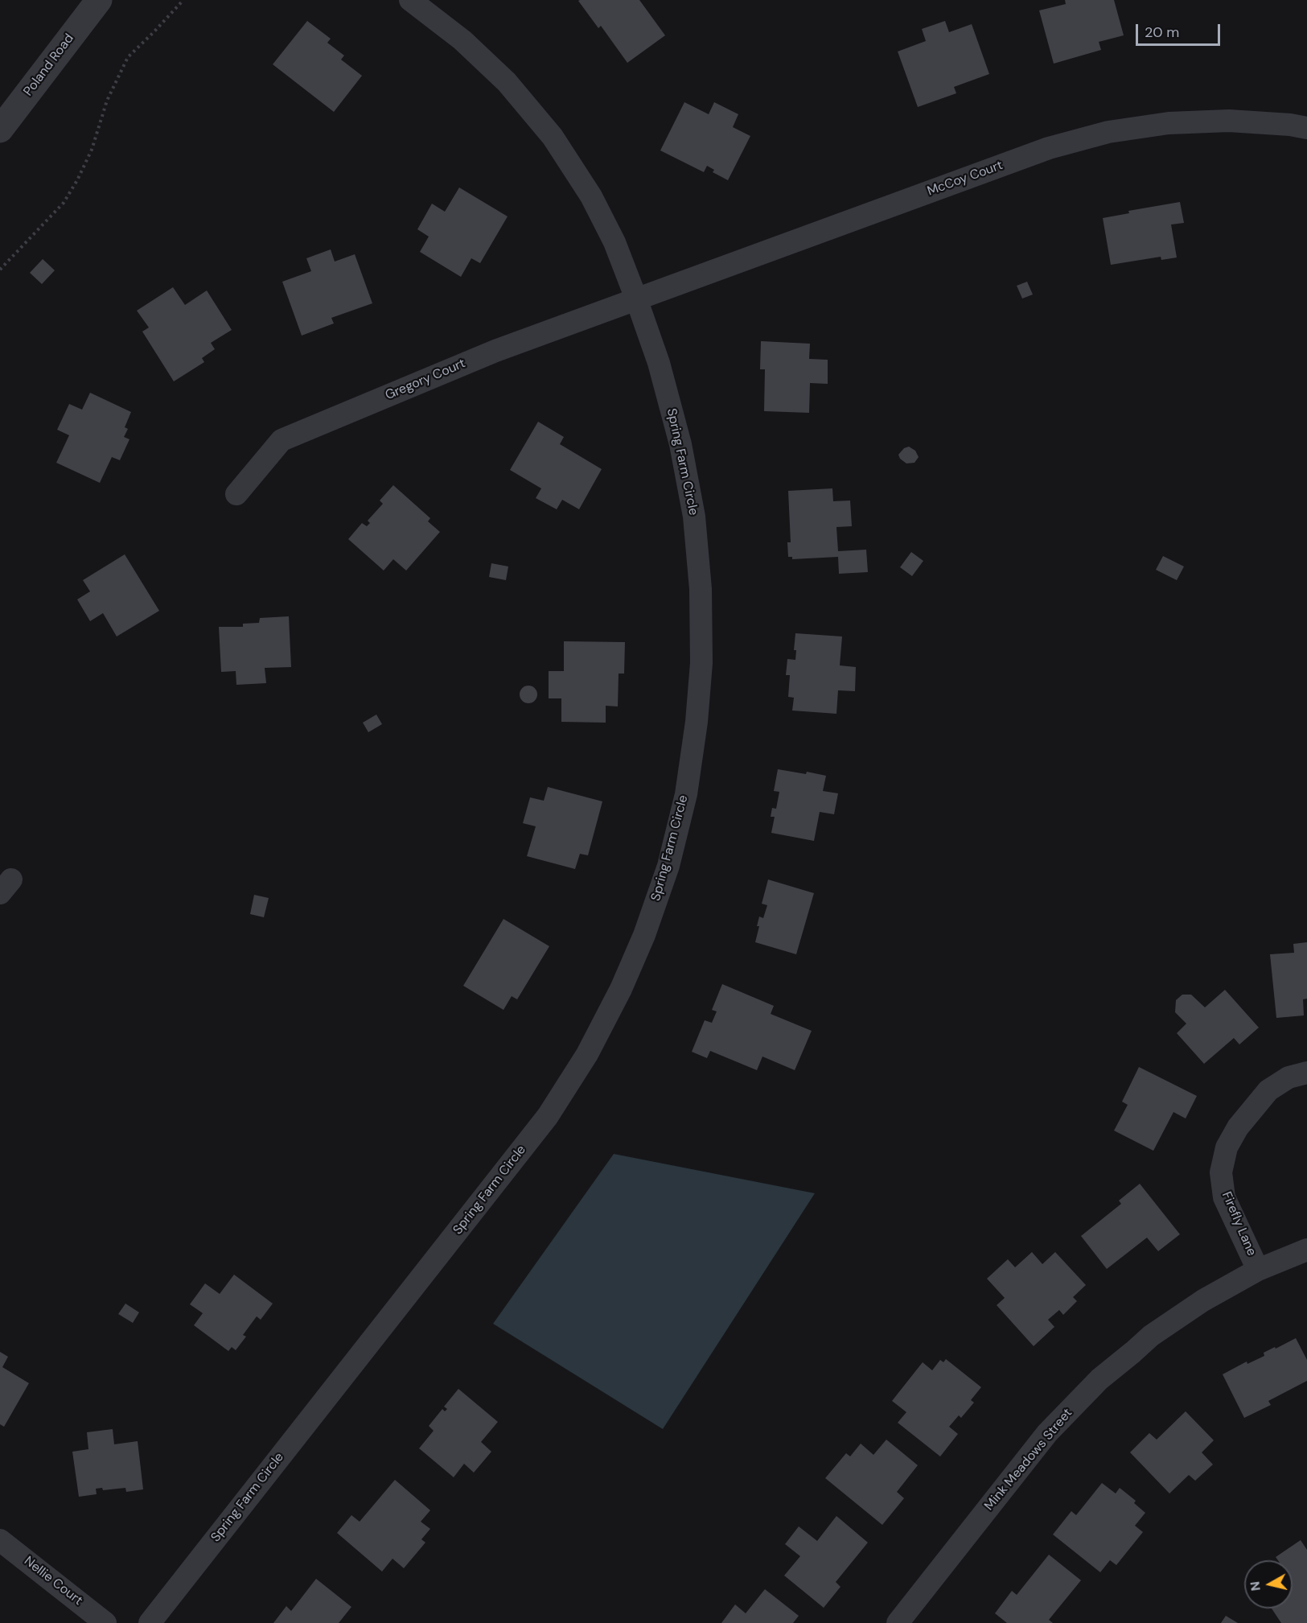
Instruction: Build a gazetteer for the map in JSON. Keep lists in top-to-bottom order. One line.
{"streets":{"street":["Poland Road","McCoy Court","Gregory Court","Spring Farm Circle","Firefly Lane","Mink Meadows Street","Nellie Court"]},"crossings":[["McCoy Court","Gregory Court"],["McCoy Court","Spring Farm Circle"],["Gregory Court","Spring Farm Circle"],["Firefly Lane","Mink Meadows Street"]],"scale_bar":"20 m","north":"left"}
